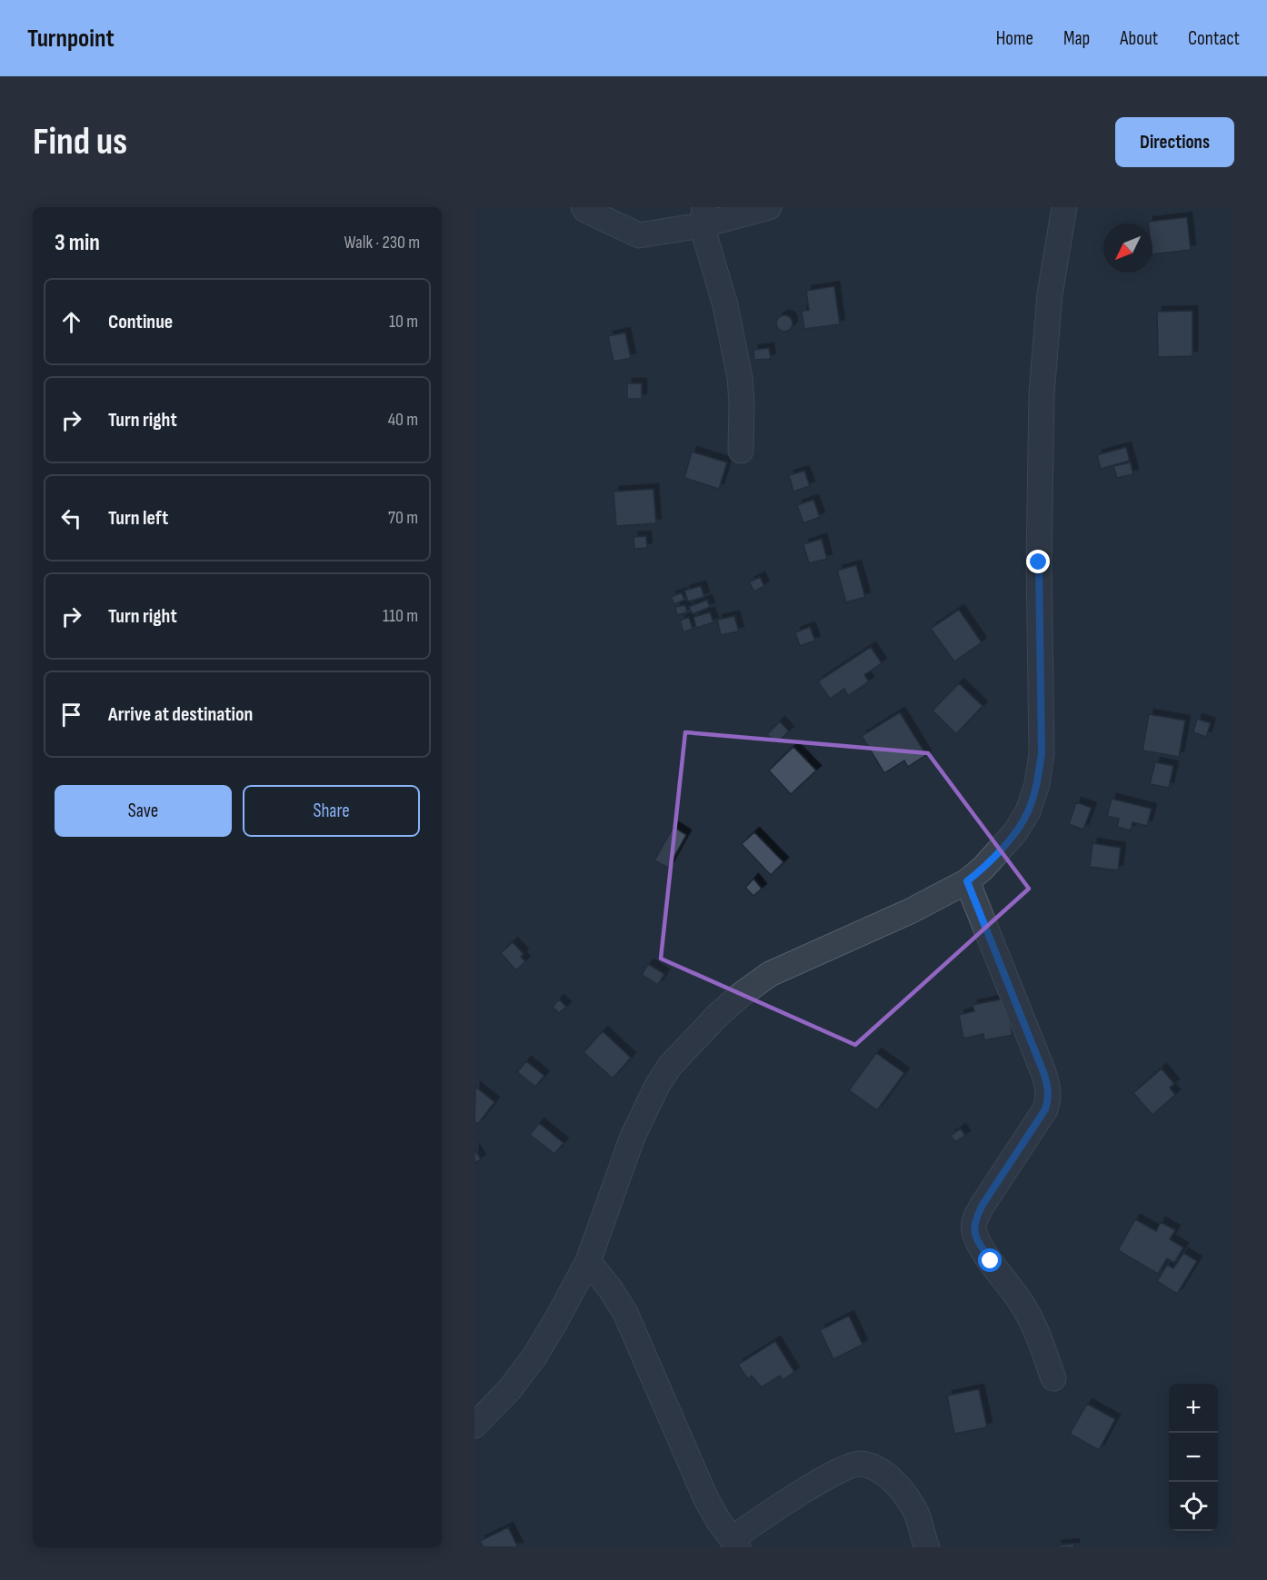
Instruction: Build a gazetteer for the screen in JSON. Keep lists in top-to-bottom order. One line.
{"north":"bottom left","page":{"header":"Turnpoint","nav":["Home","Map","About","Contact"],"buttons":["Directions",["Save","Share"]],"title":"Find us","heading":["3 min","Walk · 230 m"],"list":[["Continue","10 m"],["Turn right","40 m"],["Turn left","70 m"],["Turn right","110 m"],"Arrive at destination"],"map_buttons":["+","−"]}}
